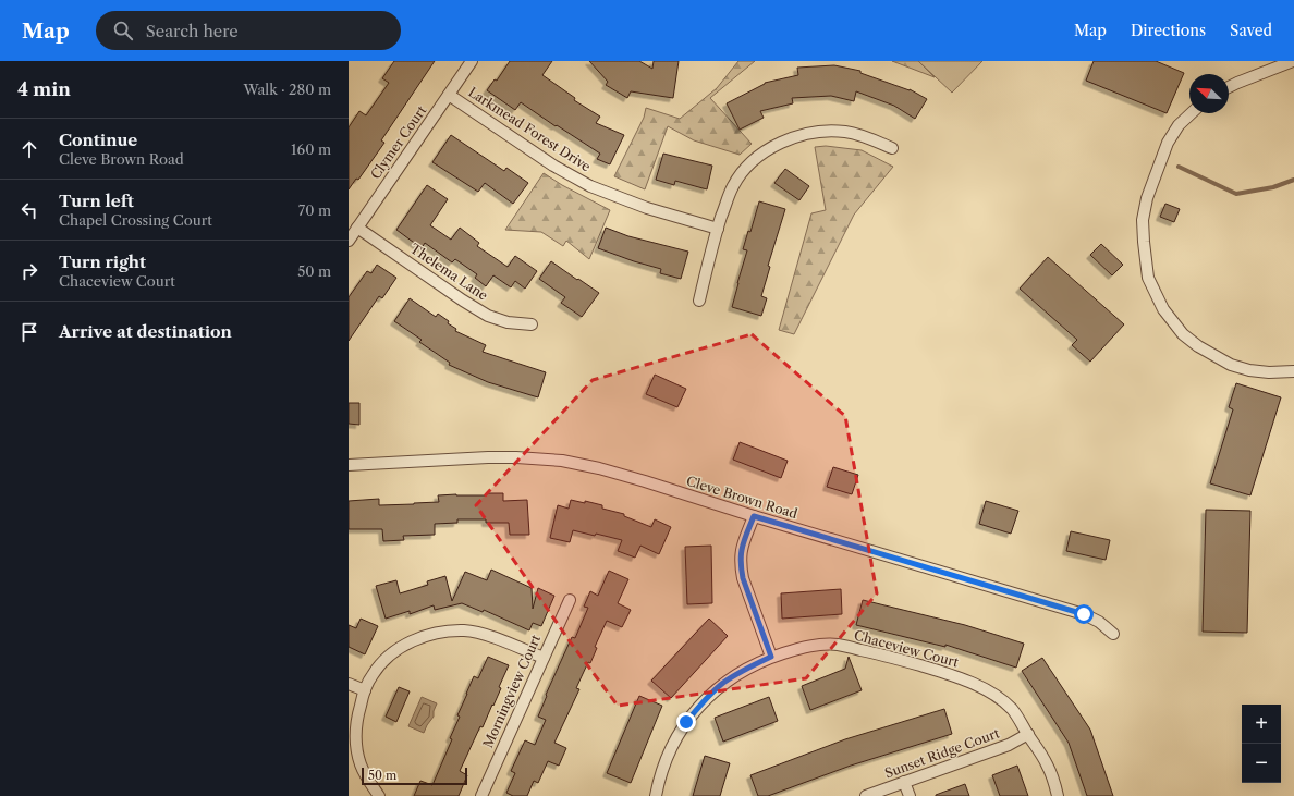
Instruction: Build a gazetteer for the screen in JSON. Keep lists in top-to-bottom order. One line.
{"streets":{"street":["Larkmead Forest Drive","Clymer Court","Thelema Lane","Cleve Brown Road","Chaceview Court","Morningview Court","Sunset Ridge Court"]},"crossings":[["Larkmead Forest Drive","Clymer Court"],["Clymer Court","Thelema Lane"],["Chaceview Court","Sunset Ridge Court"]],"scale_bar":"50 m","north":"top left","page":{"header":"Map","search":"Search here","nav":["Map","Directions","Saved"],"heading":["4 min","Walk · 280 m"],"list":[["Continue","Cleve Brown Road","160 m"],["Turn left","Chapel Crossing Court","70 m"],["Turn right","Chaceview Court","50 m"],"Arrive at destination"],"map_buttons":["+","−"],"scale":"50 m"}}
